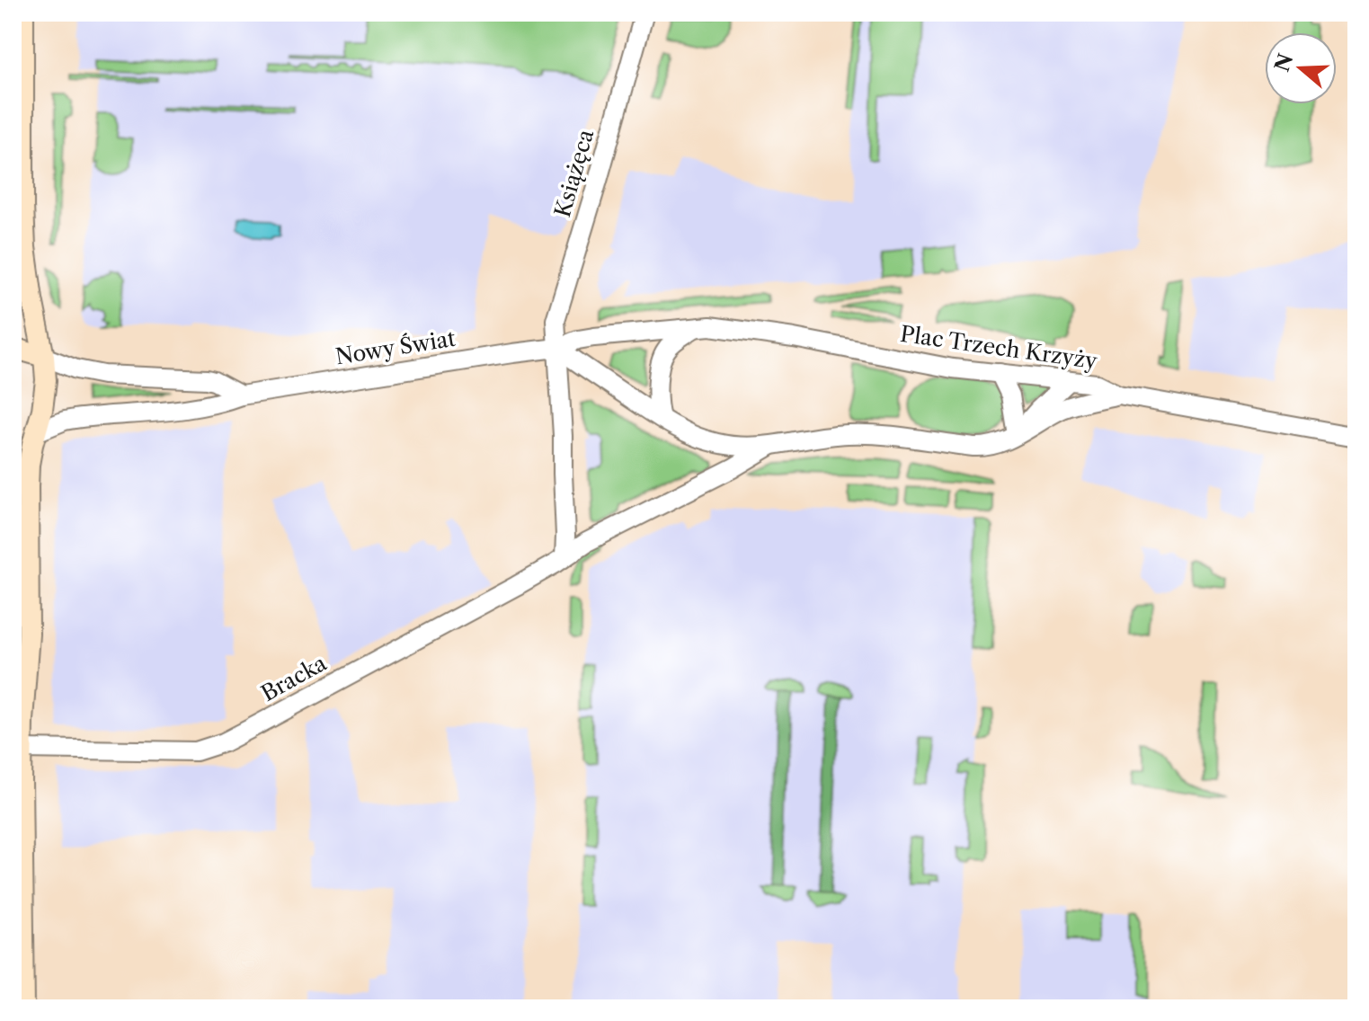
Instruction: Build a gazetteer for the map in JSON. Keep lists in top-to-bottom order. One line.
{"streets":{"street":["Książęca","Nowy Świat","Plac Trzech Krzyży","Bracka"]},"crossings":[["Książęca","Nowy Świat"],["Książęca","Plac Trzech Krzyży"],["Nowy Świat","Plac Trzech Krzyży"],["Plac Trzech Krzyży","Bracka"]],"north":"left"}
